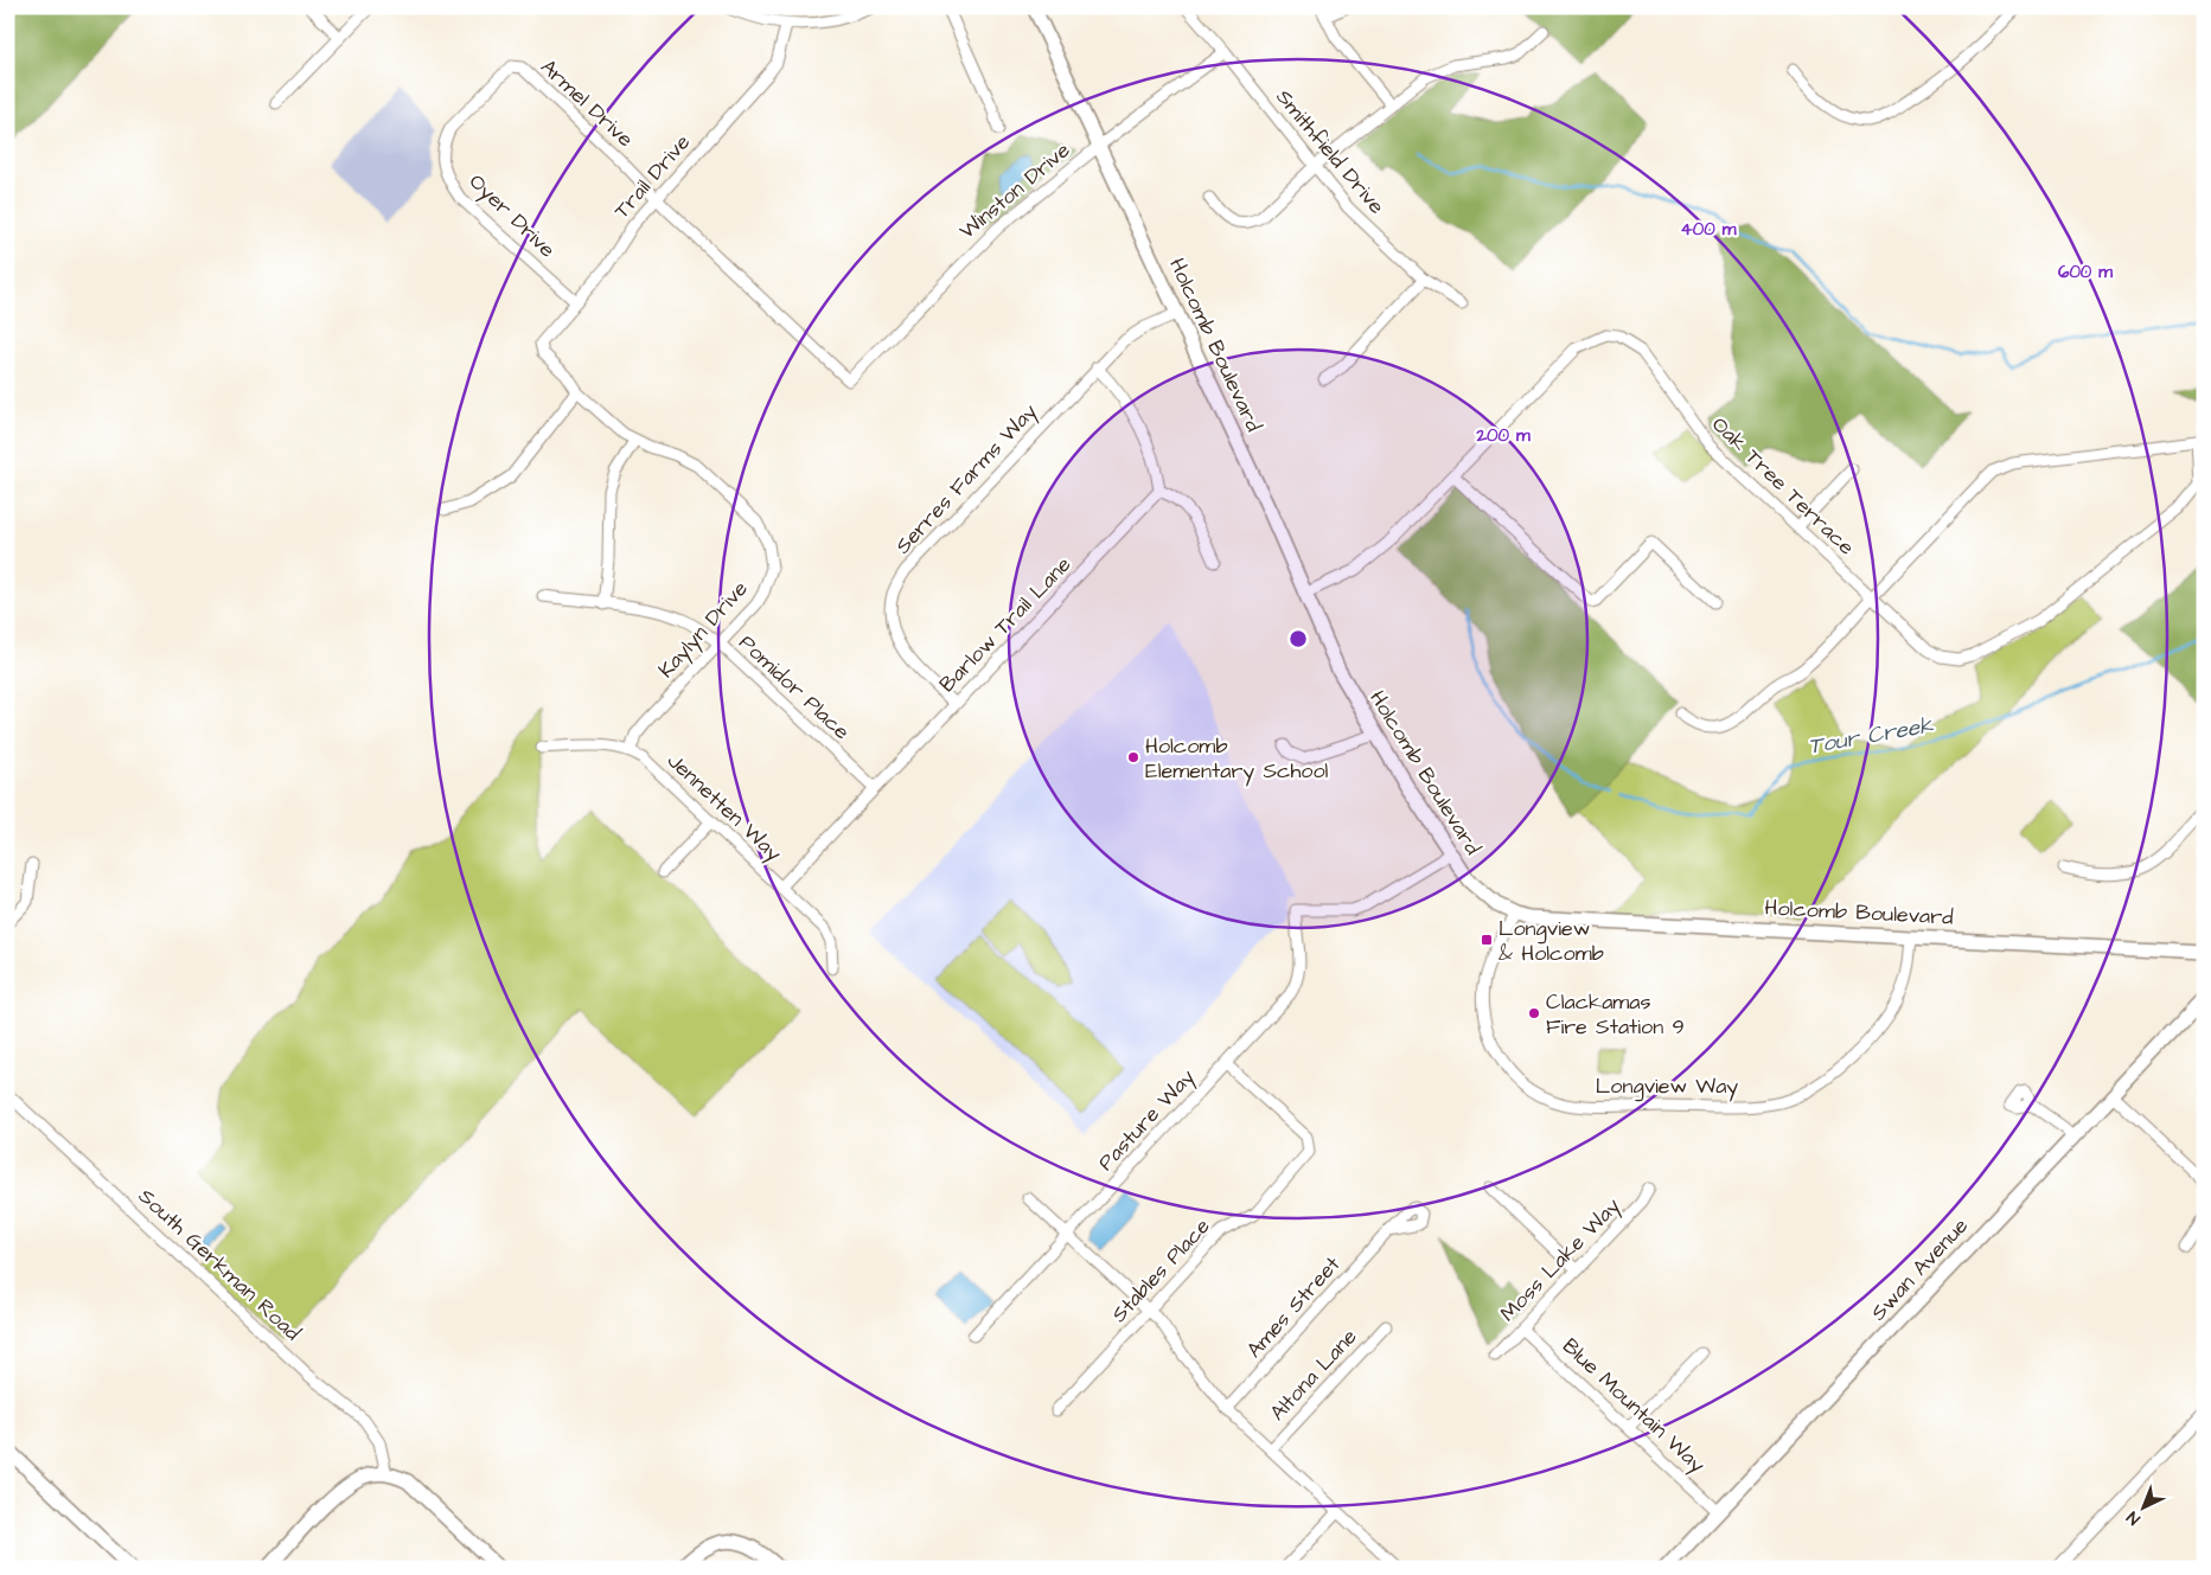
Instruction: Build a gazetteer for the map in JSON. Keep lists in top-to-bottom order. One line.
{"streets":{"street":["Armel Drive","Smithfield Drive","Trail Drive","Winston Drive","Oyer Drive","Holcomb Boulevard","Serres Farms Way","Oak Tree Terrace","Barlow Trail Lane","Kaylyn Drive","Pomidor Place","Jennetten Way","Longview Way","Pasture Way","Moss Lake Way","South Gerkman Road","Swan Avenue","Stables Place","Ames Street","Altona Lane","Blue Mountain Way"]},"crossings":[["Armel Drive","Trail Drive"],["Armel Drive","Winston Drive"],["Armel Drive","Oyer Drive"],["Smithfield Drive","Winston Drive"],["Trail Drive","Oyer Drive"],["Trail Drive","Kaylyn Drive"],["Winston Drive","Holcomb Boulevard"],["Holcomb Boulevard","Serres Farms Way"],["Holcomb Boulevard","Oak Tree Terrace"],["Holcomb Boulevard","Longview Way"],["Holcomb Boulevard","Pasture Way"],["Serres Farms Way","Barlow Trail Lane"],["Barlow Trail Lane","Pomidor Place"],["Barlow Trail Lane","Jennetten Way"],["Kaylyn Drive","Pomidor Place"],["Kaylyn Drive","Jennetten Way"],["Pasture Way","Stables Place"],["Moss Lake Way","Blue Mountain Way"],["Swan Avenue","Blue Mountain Way"]],"water":["Tour Creek"],"places":{"other":["Holcomb Elementary School","Clackamas Fire Station 9"],"transit":["Longview & Holcomb"]},"north":"bottom left","rings":["400 m","600 m","200 m"]}
